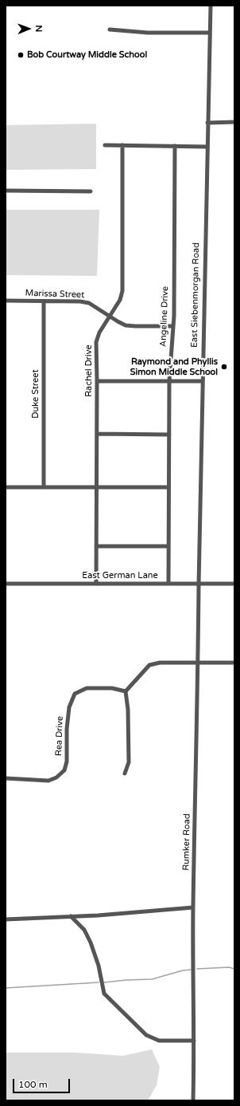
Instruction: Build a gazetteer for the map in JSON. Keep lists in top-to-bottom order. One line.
{"streets":{"street":["Marissa Street","East Siebenmorgan Road","Angeline Drive","Rachel Drive","Duke Street","East German Lane","Rea Drive","Rumker Road"]},"crossings":[["Marissa Street","Angeline Drive"],["Marissa Street","Rachel Drive"],["Marissa Street","Duke Street"],["East Siebenmorgan Road","East German Lane"],["East Siebenmorgan Road","Rumker Road"],["Angeline Drive","East German Lane"],["Rachel Drive","East German Lane"],["East German Lane","Rumker Road"]],"places":["Bob Courtway Middle School","Raymond and Phyllis Simon Middle School"],"scale_bar":"100 m","north":"right"}
